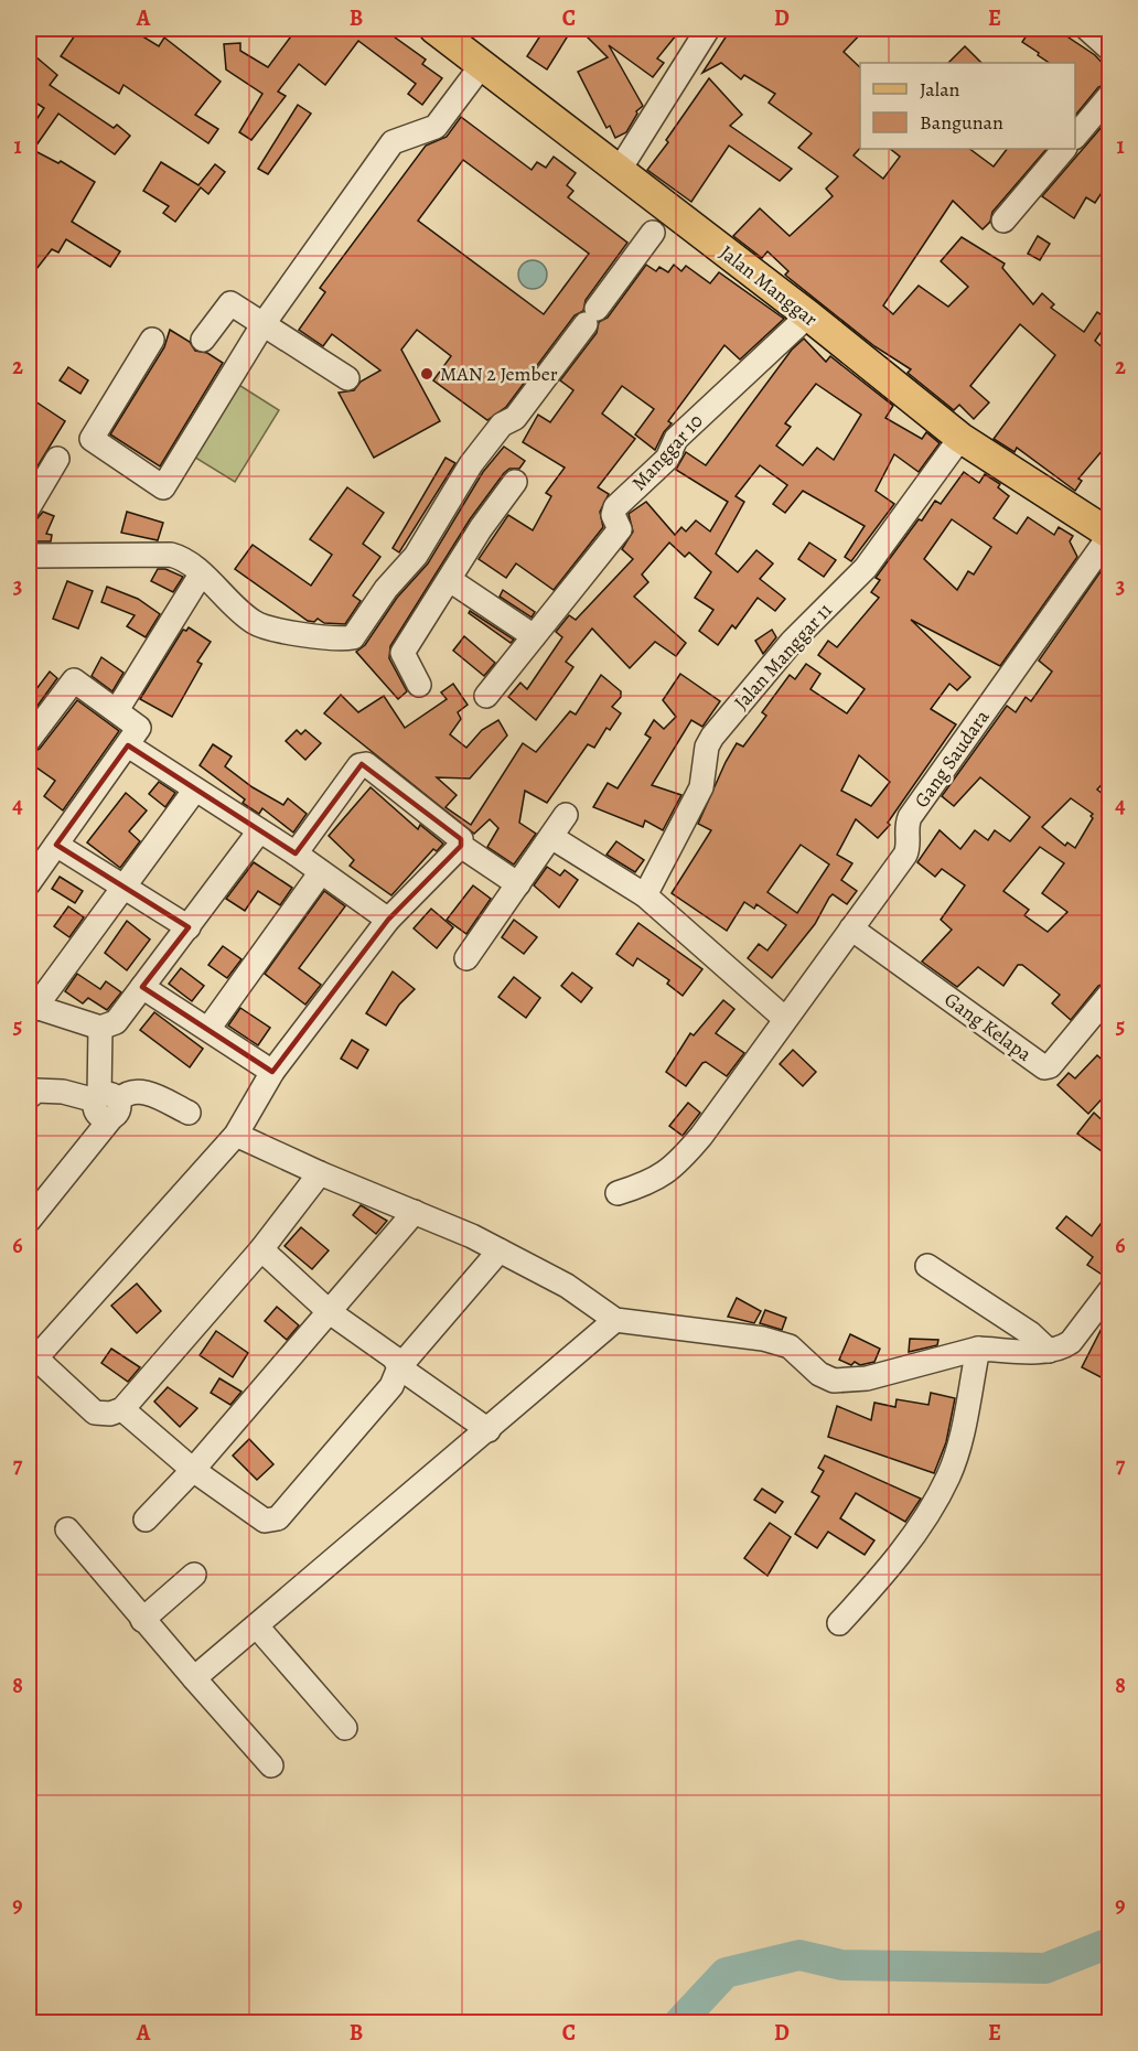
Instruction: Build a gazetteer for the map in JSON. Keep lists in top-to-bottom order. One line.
{"streets":{"main road":["Jalan Manggar"],"street":["Manggar 10","Jalan Manggar 11","Gang Saudara","Gang Kelapa"]},"crossings":[["Jalan Manggar","Manggar 10"],["Jalan Manggar","Jalan Manggar 11"],["Jalan Manggar","Gang Saudara"],["Gang Saudara","Gang Kelapa"]],"places":["MAN 2 Jember"],"legend":["Jalan","Bangunan"],"grid":{"columns":["A","B","C","D","E"],"rows":["1","2","3","4","5","6","7","8","9"]}}
